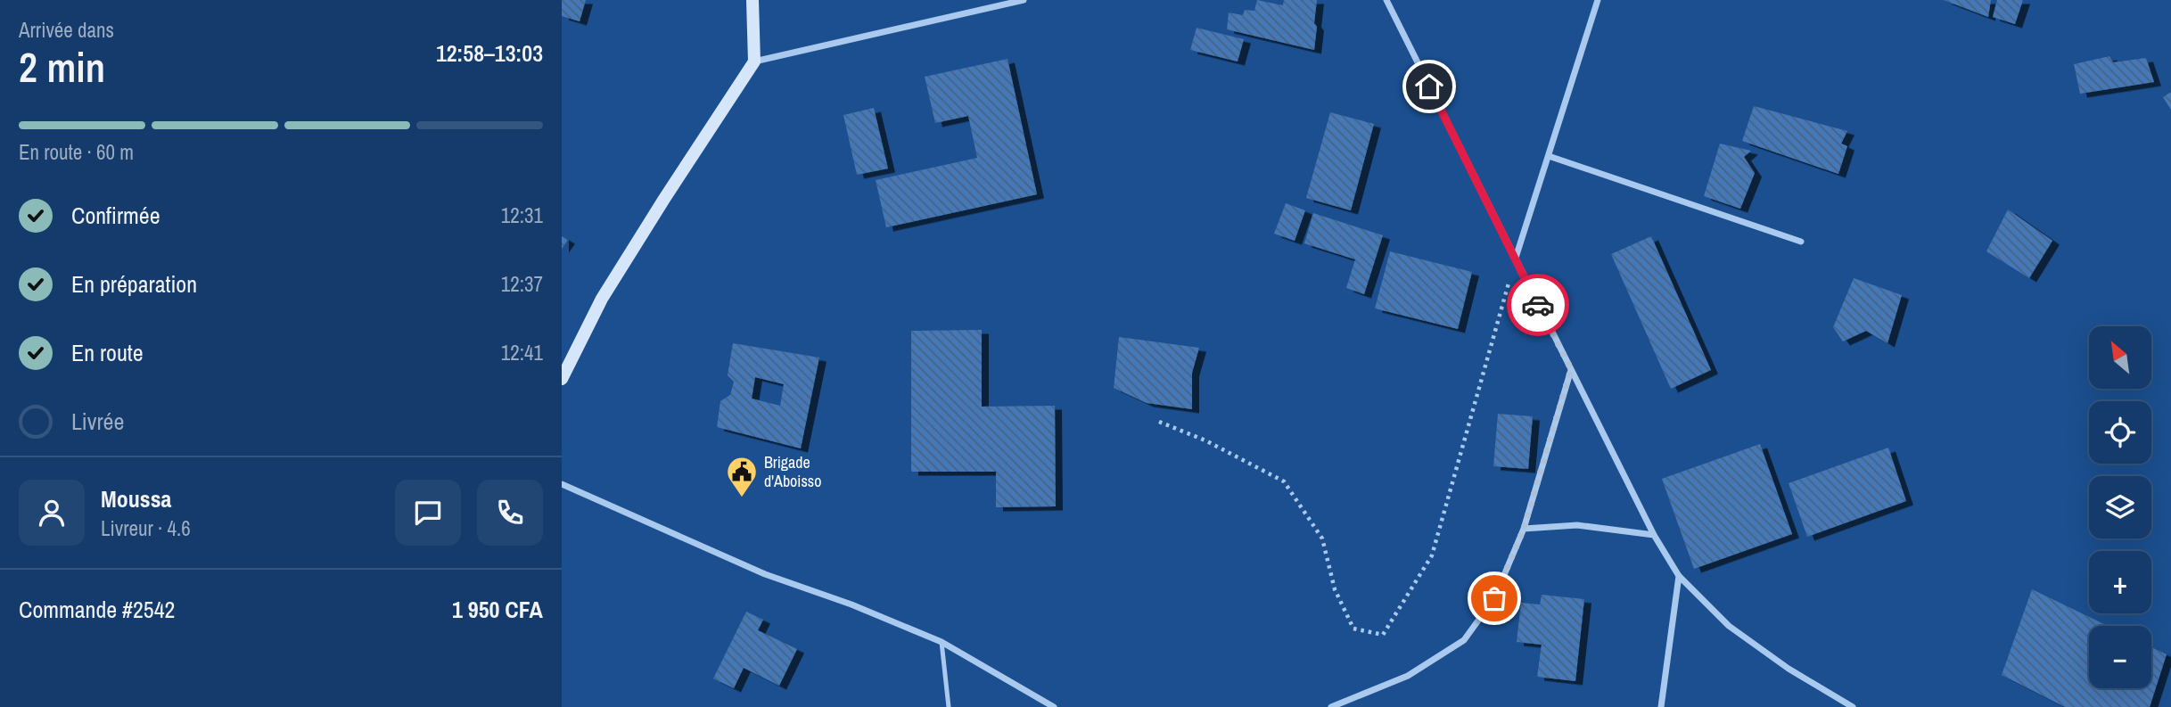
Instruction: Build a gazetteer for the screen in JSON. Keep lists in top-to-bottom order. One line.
{"places":{"public building":["Brigade d'Aboisso"]},"north":"top left","page":{"heading":["2 min","Arrivée dans","12:58–13:03"],"panel":["Moussa","Livreur · 4.6","Commande #2542","1 950 CFA"],"bar":"En route · 60 m","list":[["Confirmée","12:31"],["En préparation","12:37"],["En route","12:41"],"Livrée"],"map_buttons":["+","−"]}}
